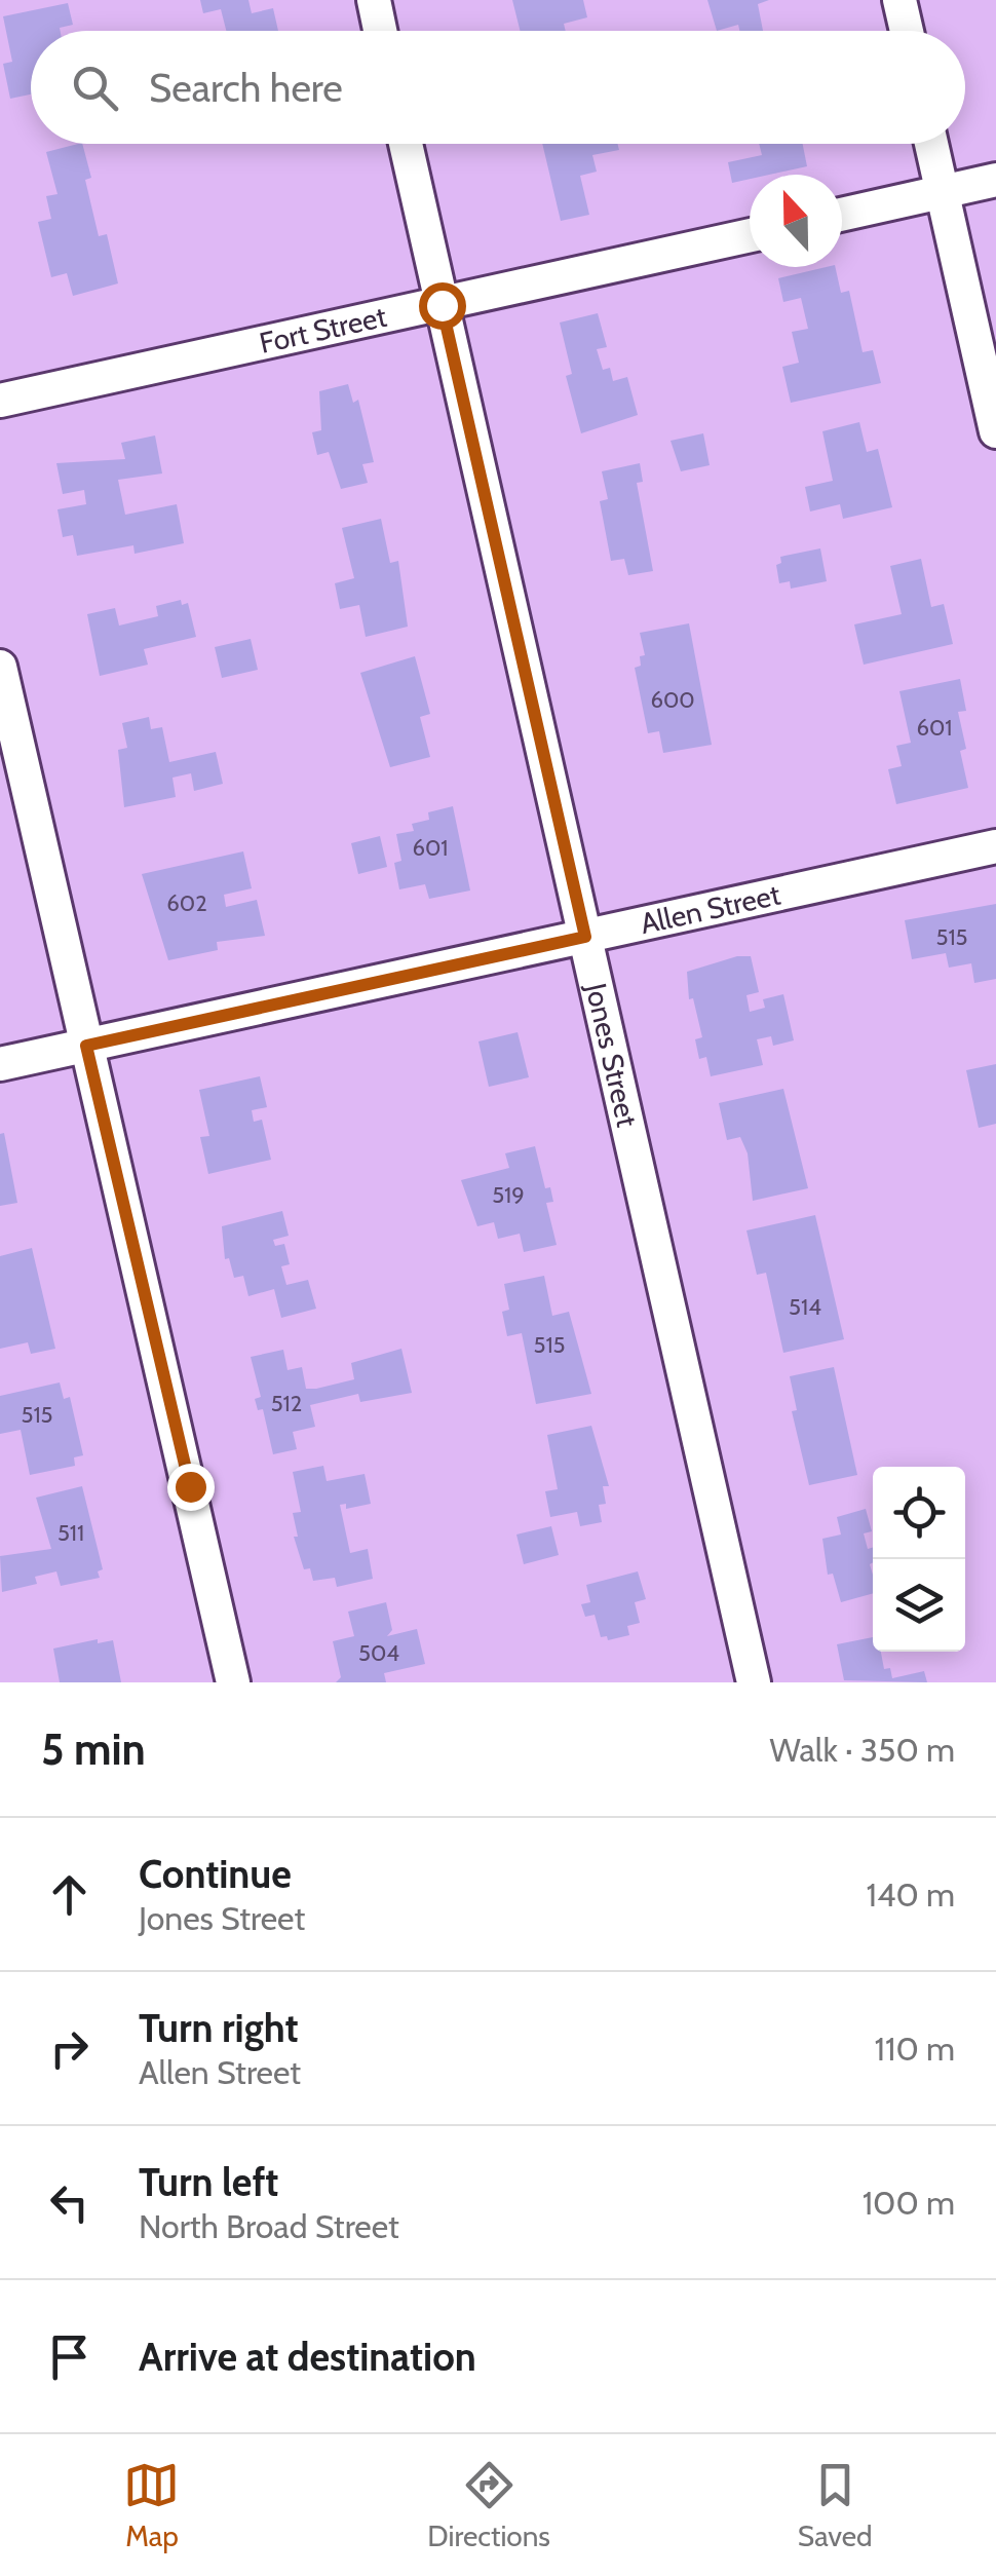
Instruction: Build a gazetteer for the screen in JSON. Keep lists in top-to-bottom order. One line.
{"streets":{"street":["Fort Street","Allen Street","Jones Street"]},"crossings":[["Fort Street","Jones Street"],["Allen Street","Jones Street"]],"house_numbers":["600","601","601","602","515","519","514","515","512","515","511","504"],"north":"top","page":{"search":"Search here","heading":["5 min","Walk · 350 m"],"list":[["Continue","Jones Street","140 m"],["Turn right","Allen Street","110 m"],["Turn left","North Broad Street","100 m"],"Arrive at destination"],"nav":["Map","Directions","Saved"]}}
